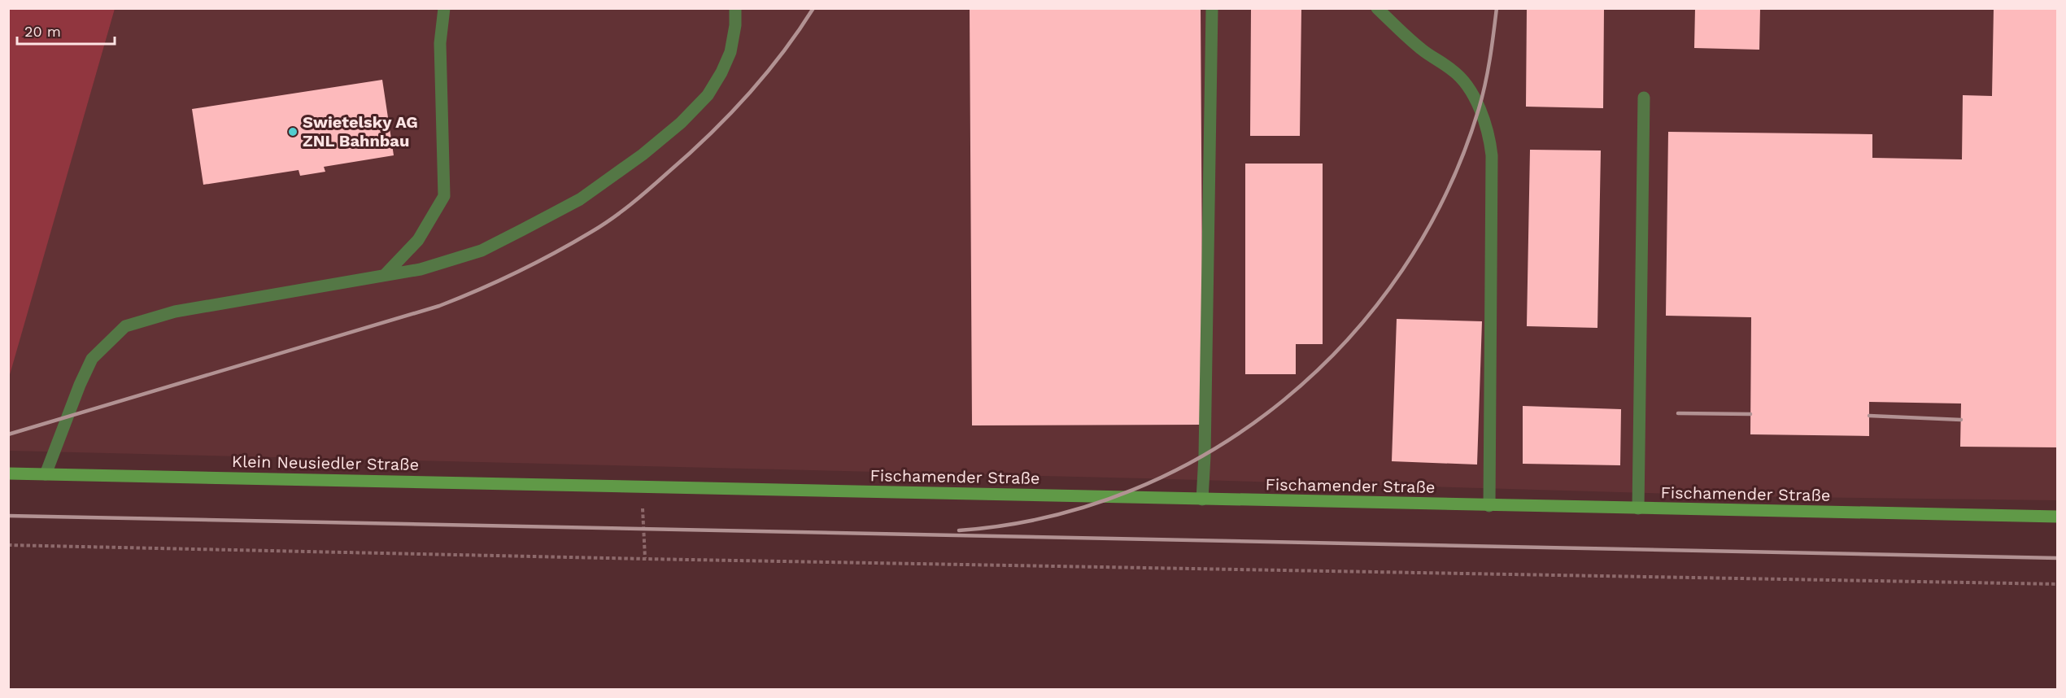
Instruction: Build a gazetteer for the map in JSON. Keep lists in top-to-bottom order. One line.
{"streets":{"main road":["Klein Neusiedler Straße","Fischamender Straße"]},"crossings":[["Klein Neusiedler Straße","Fischamender Straße"]],"places":["Swietelsky AG ZNL Bahnbau"],"scale_bar":"20 m"}
